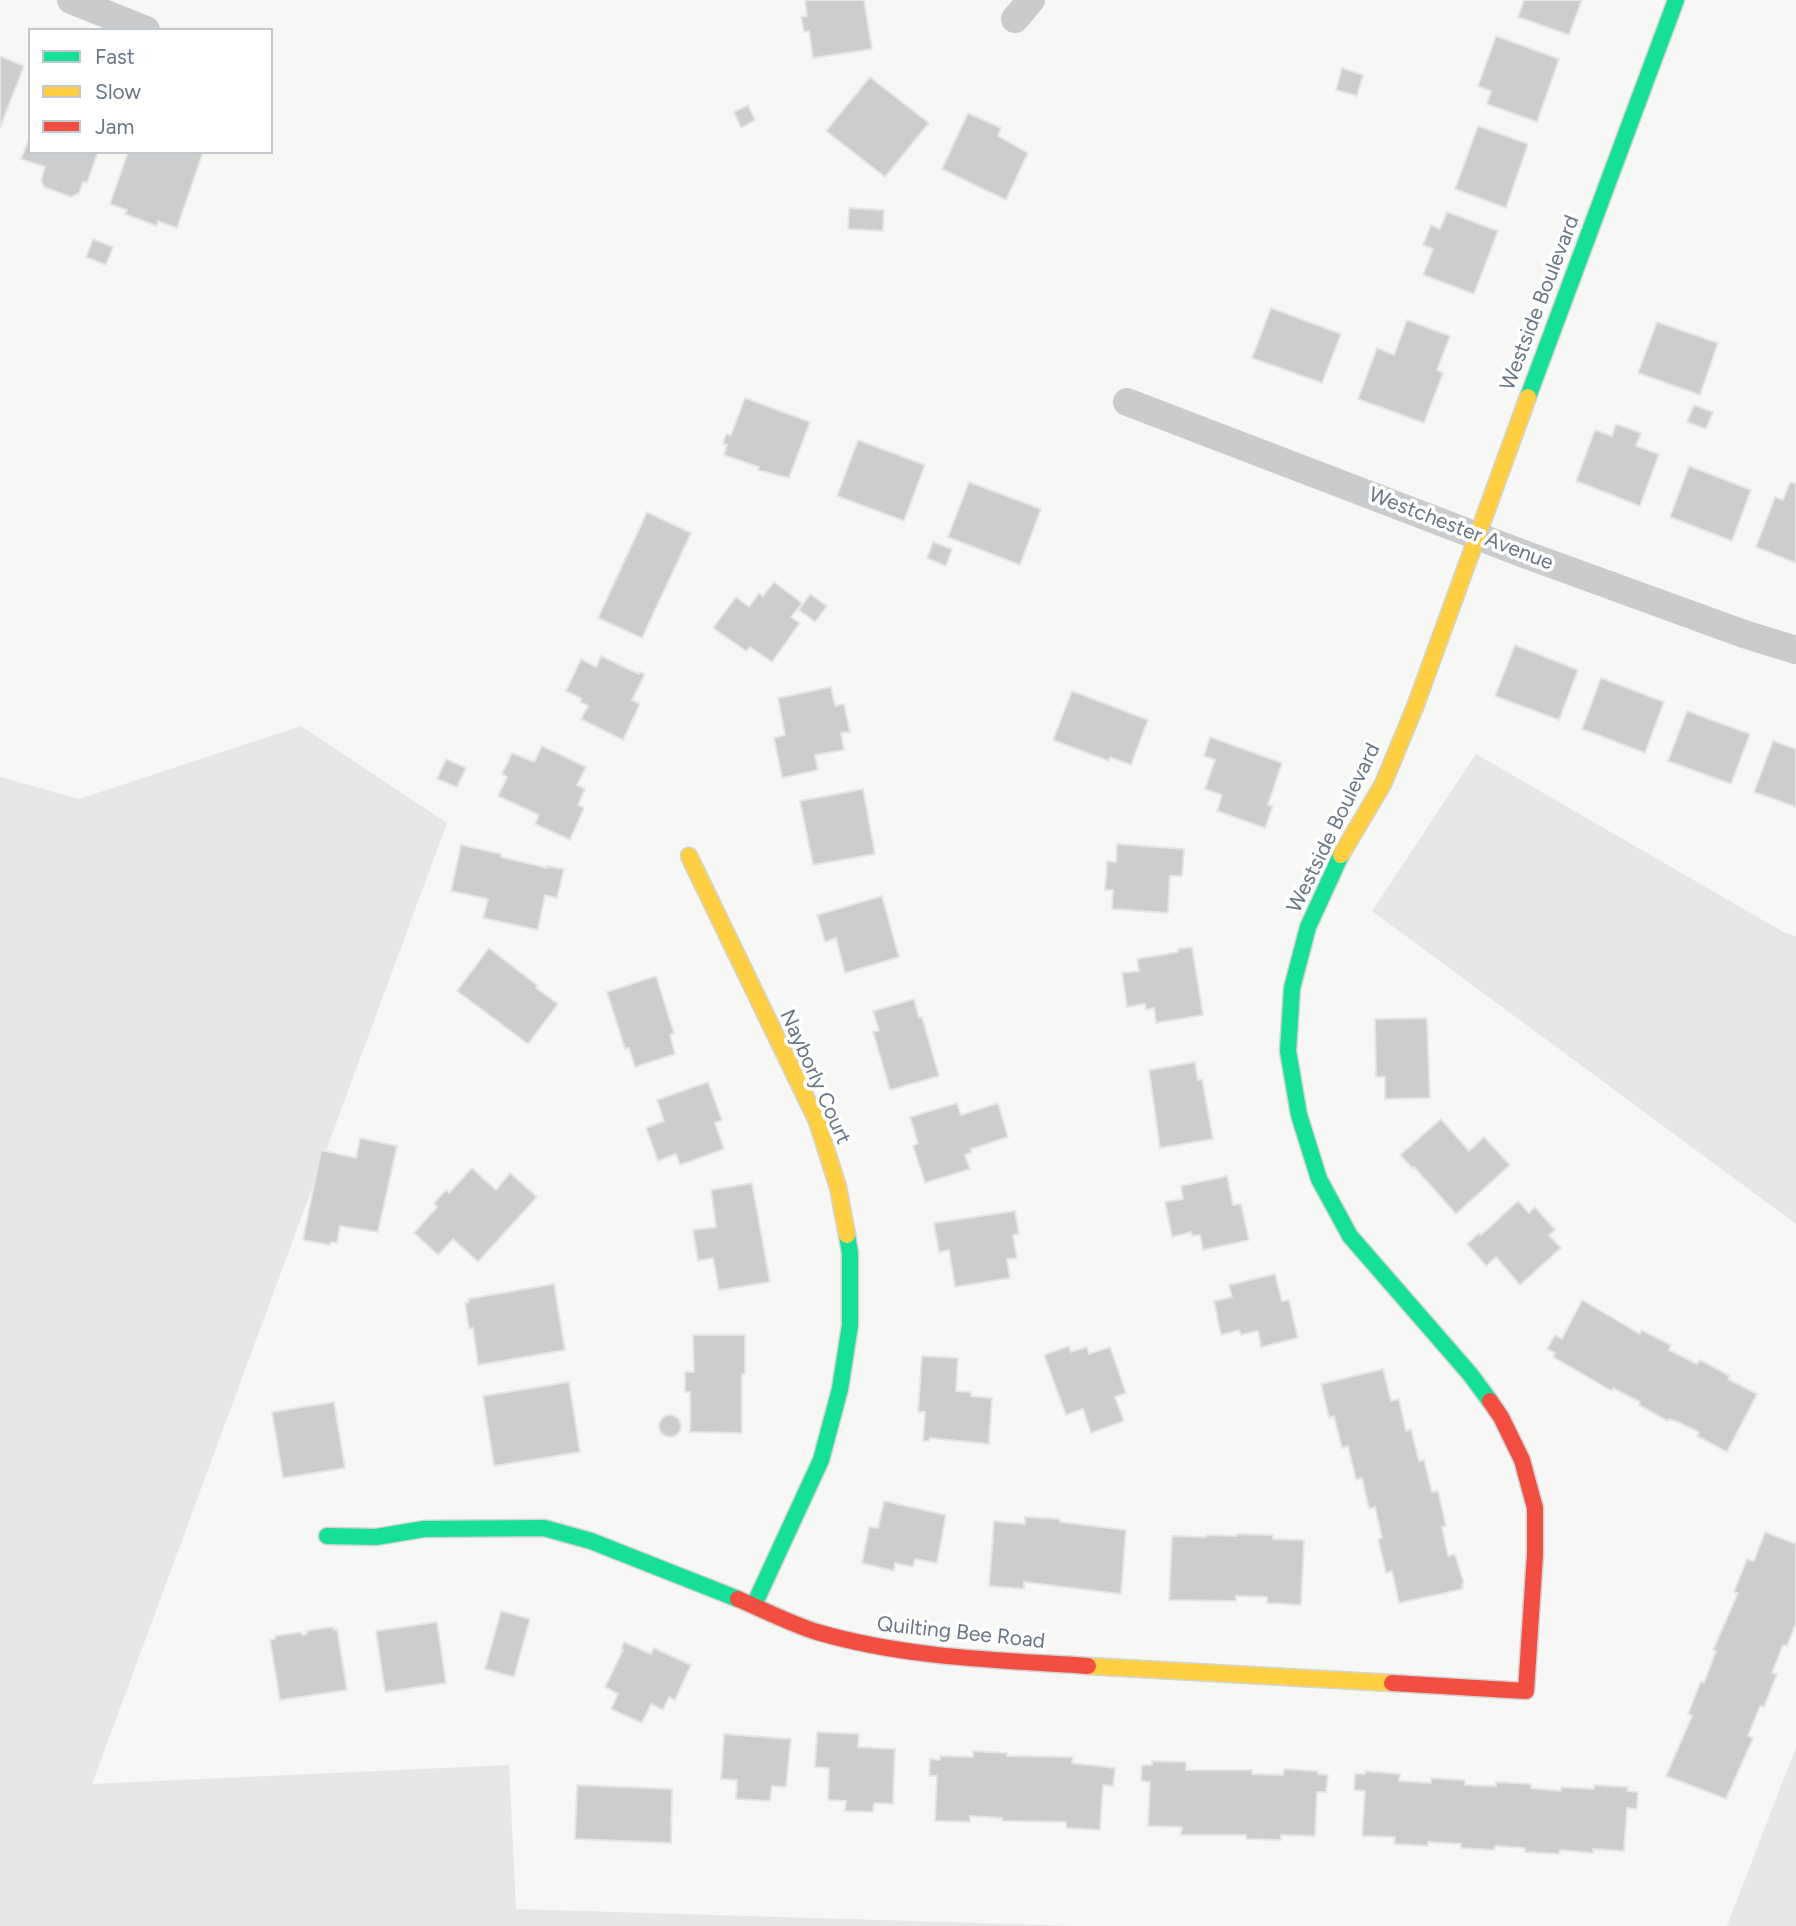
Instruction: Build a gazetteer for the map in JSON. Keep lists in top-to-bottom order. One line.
{"streets":{"street":["Westside Boulevard","Westchester Avenue","Nayborly Court","Quilting Bee Road"]},"crossings":[["Westside Boulevard","Westchester Avenue"],["Westside Boulevard","Quilting Bee Road"],["Nayborly Court","Quilting Bee Road"]],"legend":["Fast","Slow","Jam"]}
